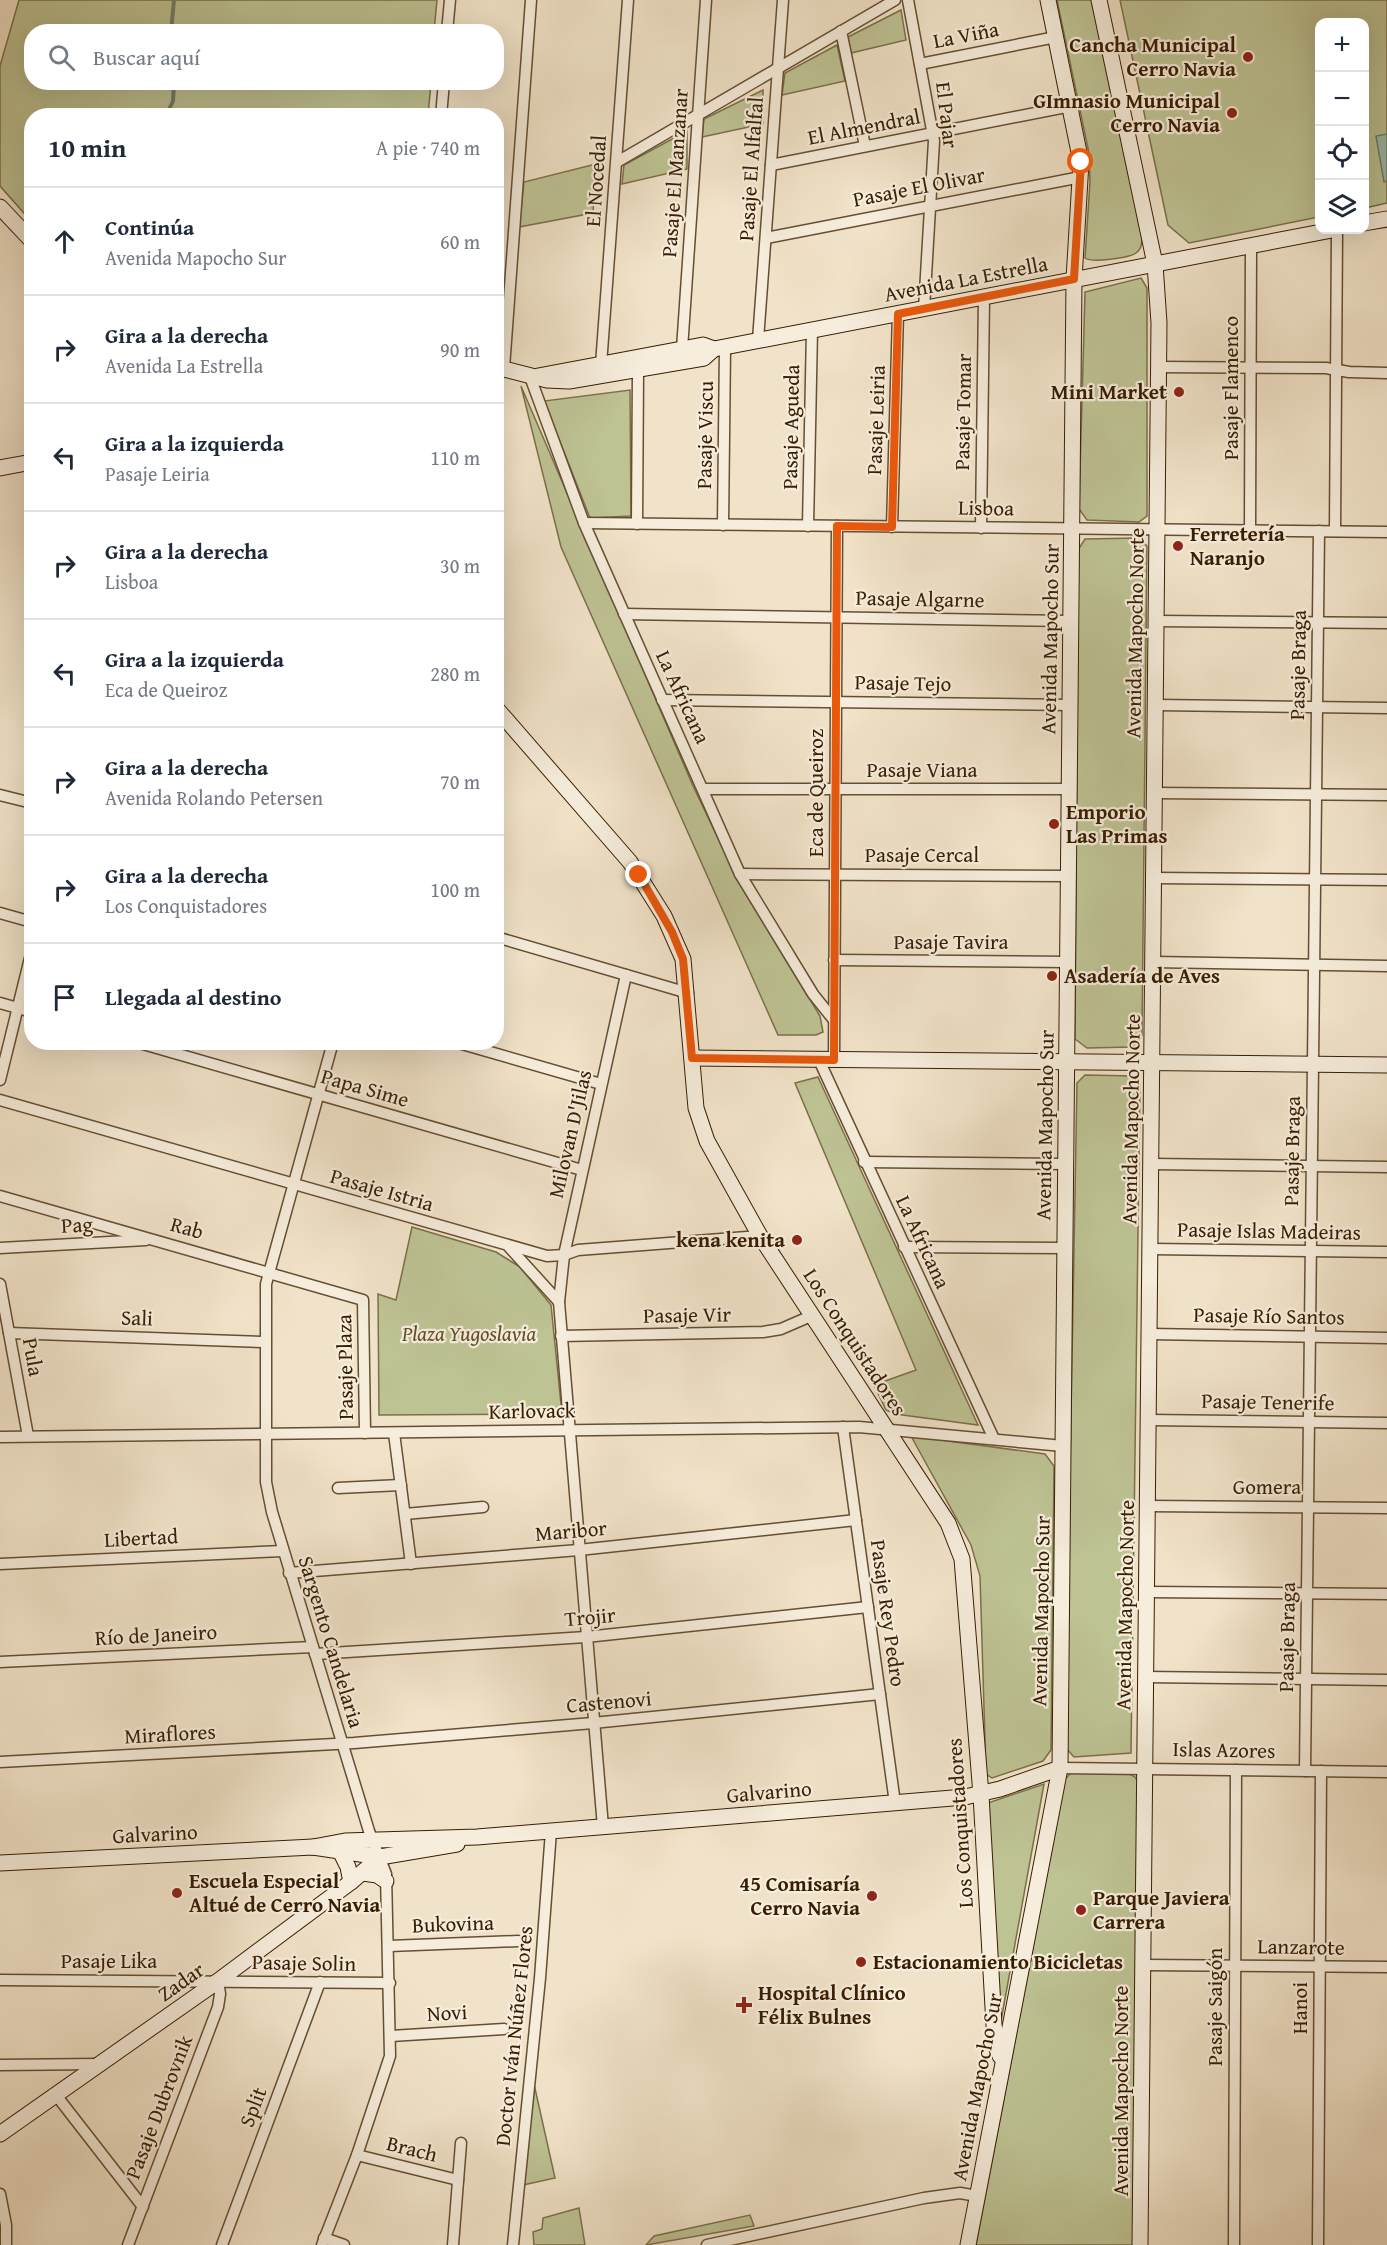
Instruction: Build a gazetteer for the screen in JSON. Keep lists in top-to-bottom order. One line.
{"streets":{"main road":["Avenida La Estrella","Avenida Mapocho Norte","Avenida Mapocho Sur","Los Conquistadores","Galvarino","Zadar"],"street":["La Viña","El Pajar","El Almendral","Pasaje El Alfalfal","Pasaje El Manzanar","El Nocedal","Pasaje El Olivar","Pasaje Flamenco","Pasaje Tomar","Pasaje Leiria","Pasaje Agueda","Pasaje Viscu","Lisboa","Pasaje Algarne","Pasaje Braga","Pasaje Tejo","La Africana","Pasaje Viana","Eca de Queiroz","Pasaje Cercal","Pasaje Tavira","Papa Sime","Milovan D'Jilas","Pasaje Istria","Pag","Rab","Pasaje Islas Madeiras","Pasaje Vir","Pasaje Río Santos","Sali","Pula","Pasaje Plaza","Pasaje Tenerife","Karlovack","Gomera","Maribor","Libertad","Pasaje Rey Pedro","Trojir","Río de Janeiro","Sargento Candelaria","Castenovi","Miraflores","Islas Azores","Bukovina","Lanzarote","Pasaje Lika","Pasaje Solin","Pasaje Saigón","Hanoi","Novi","Doctor Iván Núñez Flores","Pasaje Dubrovnik","Split","Brach"]},"crossings":[["La Viña","El Pajar"],["La Viña","Avenida Mapocho Sur"],["El Pajar","El Almendral"],["El Pajar","Pasaje El Olivar"],["El Pajar","Avenida La Estrella"],["El Almendral","Pasaje El Alfalfal"],["El Almendral","Avenida Mapocho Sur"],["Pasaje El Alfalfal","Pasaje El Olivar"],["Pasaje El Alfalfal","Avenida La Estrella"],["Pasaje El Manzanar","Avenida La Estrella"],["El Nocedal","Avenida La Estrella"],["Pasaje El Olivar","Avenida Mapocho Sur"],["Avenida La Estrella","Pasaje Flamenco"],["Avenida La Estrella","Pasaje Tomar"],["Avenida La Estrella","Pasaje Leiria"],["Avenida La Estrella","Pasaje Agueda"],["Avenida La Estrella","Pasaje Viscu"],["Avenida La Estrella","Avenida Mapocho Norte"],["Avenida La Estrella","Avenida Mapocho Sur"],["Avenida La Estrella","La Africana"],["Pasaje Flamenco","Lisboa"],["Pasaje Tomar","Lisboa"],["Pasaje Leiria","Lisboa"],["Pasaje Agueda","Lisboa"],["Pasaje Viscu","Lisboa"],["Lisboa","Avenida Mapocho Norte"],["Lisboa","Avenida Mapocho Sur"],["Lisboa","Pasaje Braga"],["Lisboa","La Africana"],["Lisboa","Eca de Queiroz"],["Pasaje Algarne","Avenida Mapocho Sur"],["Pasaje Algarne","La Africana"],["Pasaje Algarne","Eca de Queiroz"],["Avenida Mapocho Norte","Pasaje Islas Madeiras"],["Avenida Mapocho Norte","Pasaje Río Santos"],["Avenida Mapocho Norte","Pasaje Tenerife"],["Avenida Mapocho Norte","Gomera"],["Avenida Mapocho Norte","Islas Azores"],["Avenida Mapocho Norte","Lanzarote"],["Avenida Mapocho Sur","Pasaje Tejo"],["Avenida Mapocho Sur","Pasaje Viana"],["Avenida Mapocho Sur","Pasaje Cercal"],["Avenida Mapocho Sur","Pasaje Tavira"],["Avenida Mapocho Sur","Los Conquistadores"],["Avenida Mapocho Sur","Karlovack"],["Avenida Mapocho Sur","Islas Azores"],["Avenida Mapocho Sur","Galvarino"],["Pasaje Braga","Pasaje Islas Madeiras"],["Pasaje Braga","Pasaje Río Santos"],["Pasaje Braga","Pasaje Tenerife"],["Pasaje Braga","Gomera"],["Pasaje Braga","Islas Azores"],["Pasaje Tejo","La Africana"],["Pasaje Tejo","Eca de Queiroz"],["La Africana","Pasaje Viana"],["La Africana","Eca de Queiroz"],["La Africana","Pasaje Cercal"],["La Africana","Karlovack"],["Pasaje Viana","Eca de Queiroz"],["Eca de Queiroz","Pasaje Cercal"],["Eca de Queiroz","Pasaje Tavira"],["Papa Sime","Milovan D'Jilas"],["Papa Sime","Sargento Candelaria"],["Milovan D'Jilas","Pasaje Istria"],["Milovan D'Jilas","Pasaje Vir"],["Milovan D'Jilas","Karlovack"],["Milovan D'Jilas","Maribor"],["Milovan D'Jilas","Trojir"],["Milovan D'Jilas","Castenovi"],["Milovan D'Jilas","Galvarino"],["Pasaje Istria","Los Conquistadores"],["Pasaje Istria","Sargento Candelaria"],["Pag","Rab"],["Rab","Pasaje Plaza"],["Rab","Sargento Candelaria"],["Pasaje Vir","Los Conquistadores"],["Sali","Pula"],["Sali","Sargento Candelaria"],["Los Conquistadores","Karlovack"],["Los Conquistadores","Galvarino"],["Pula","Karlovack"],["Pasaje Plaza","Karlovack"],["Karlovack","Pasaje Rey Pedro"],["Karlovack","Sargento Candelaria"],["Maribor","Pasaje Rey Pedro"],["Maribor","Sargento Candelaria"],["Libertad","Sargento Candelaria"],["Pasaje Rey Pedro","Trojir"],["Pasaje Rey Pedro","Castenovi"],["Pasaje Rey Pedro","Galvarino"],["Trojir","Río de Janeiro"],["Trojir","Sargento Candelaria"],["Río de Janeiro","Sargento Candelaria"],["Sargento Candelaria","Castenovi"],["Sargento Candelaria","Miraflores"],["Sargento Candelaria","Galvarino"],["Sargento Candelaria","Bukovina"],["Sargento Candelaria","Pasaje Solin"],["Sargento Candelaria","Zadar"],["Sargento Candelaria","Novi"],["Sargento Candelaria","Brach"],["Castenovi","Miraflores"],["Islas Azores","Galvarino"],["Islas Azores","Pasaje Saigón"],["Islas Azores","Hanoi"],["Galvarino","Zadar"],["Galvarino","Doctor Iván Núñez Flores"],["Lanzarote","Pasaje Saigón"],["Lanzarote","Hanoi"],["Pasaje Lika","Pasaje Solin"],["Pasaje Lika","Zadar"],["Pasaje Lika","Pasaje Dubrovnik"],["Pasaje Solin","Zadar"],["Pasaje Solin","Pasaje Dubrovnik"],["Pasaje Solin","Split"],["Zadar","Pasaje Dubrovnik"]],"parks":["Plaza Yugoslavia"],"places":{"other":["Cancha Municipal Cerro Navia","GImnasio Municipal Cerro Navia","Mini Market","Ferretería Naranjo","Emporio Las Primas","Asadería de Aves","kena kenita","Escuela Especial Altué de Cerro Navia","45 Comisaría Cerro Navia","Parque Javiera Carrera","Estacionamiento Bicicletas"],"health":["Hospital Clínico Félix Bulnes"]},"page":{"map_buttons":["+","−"],"search":"Buscar aquí","heading":["10 min","A pie · 740 m"],"list":[["Continúa","Avenida Mapocho Sur","60 m"],["Gira a la derecha","Avenida La Estrella","90 m"],["Gira a la izquierda","Pasaje Leiria","110 m"],["Gira a la derecha","Lisboa","30 m"],["Gira a la izquierda","Eca de Queiroz","280 m"],["Gira a la derecha","Avenida Rolando Petersen","70 m"],["Gira a la derecha","Los Conquistadores","100 m"],"Llegada al destino"]}}
